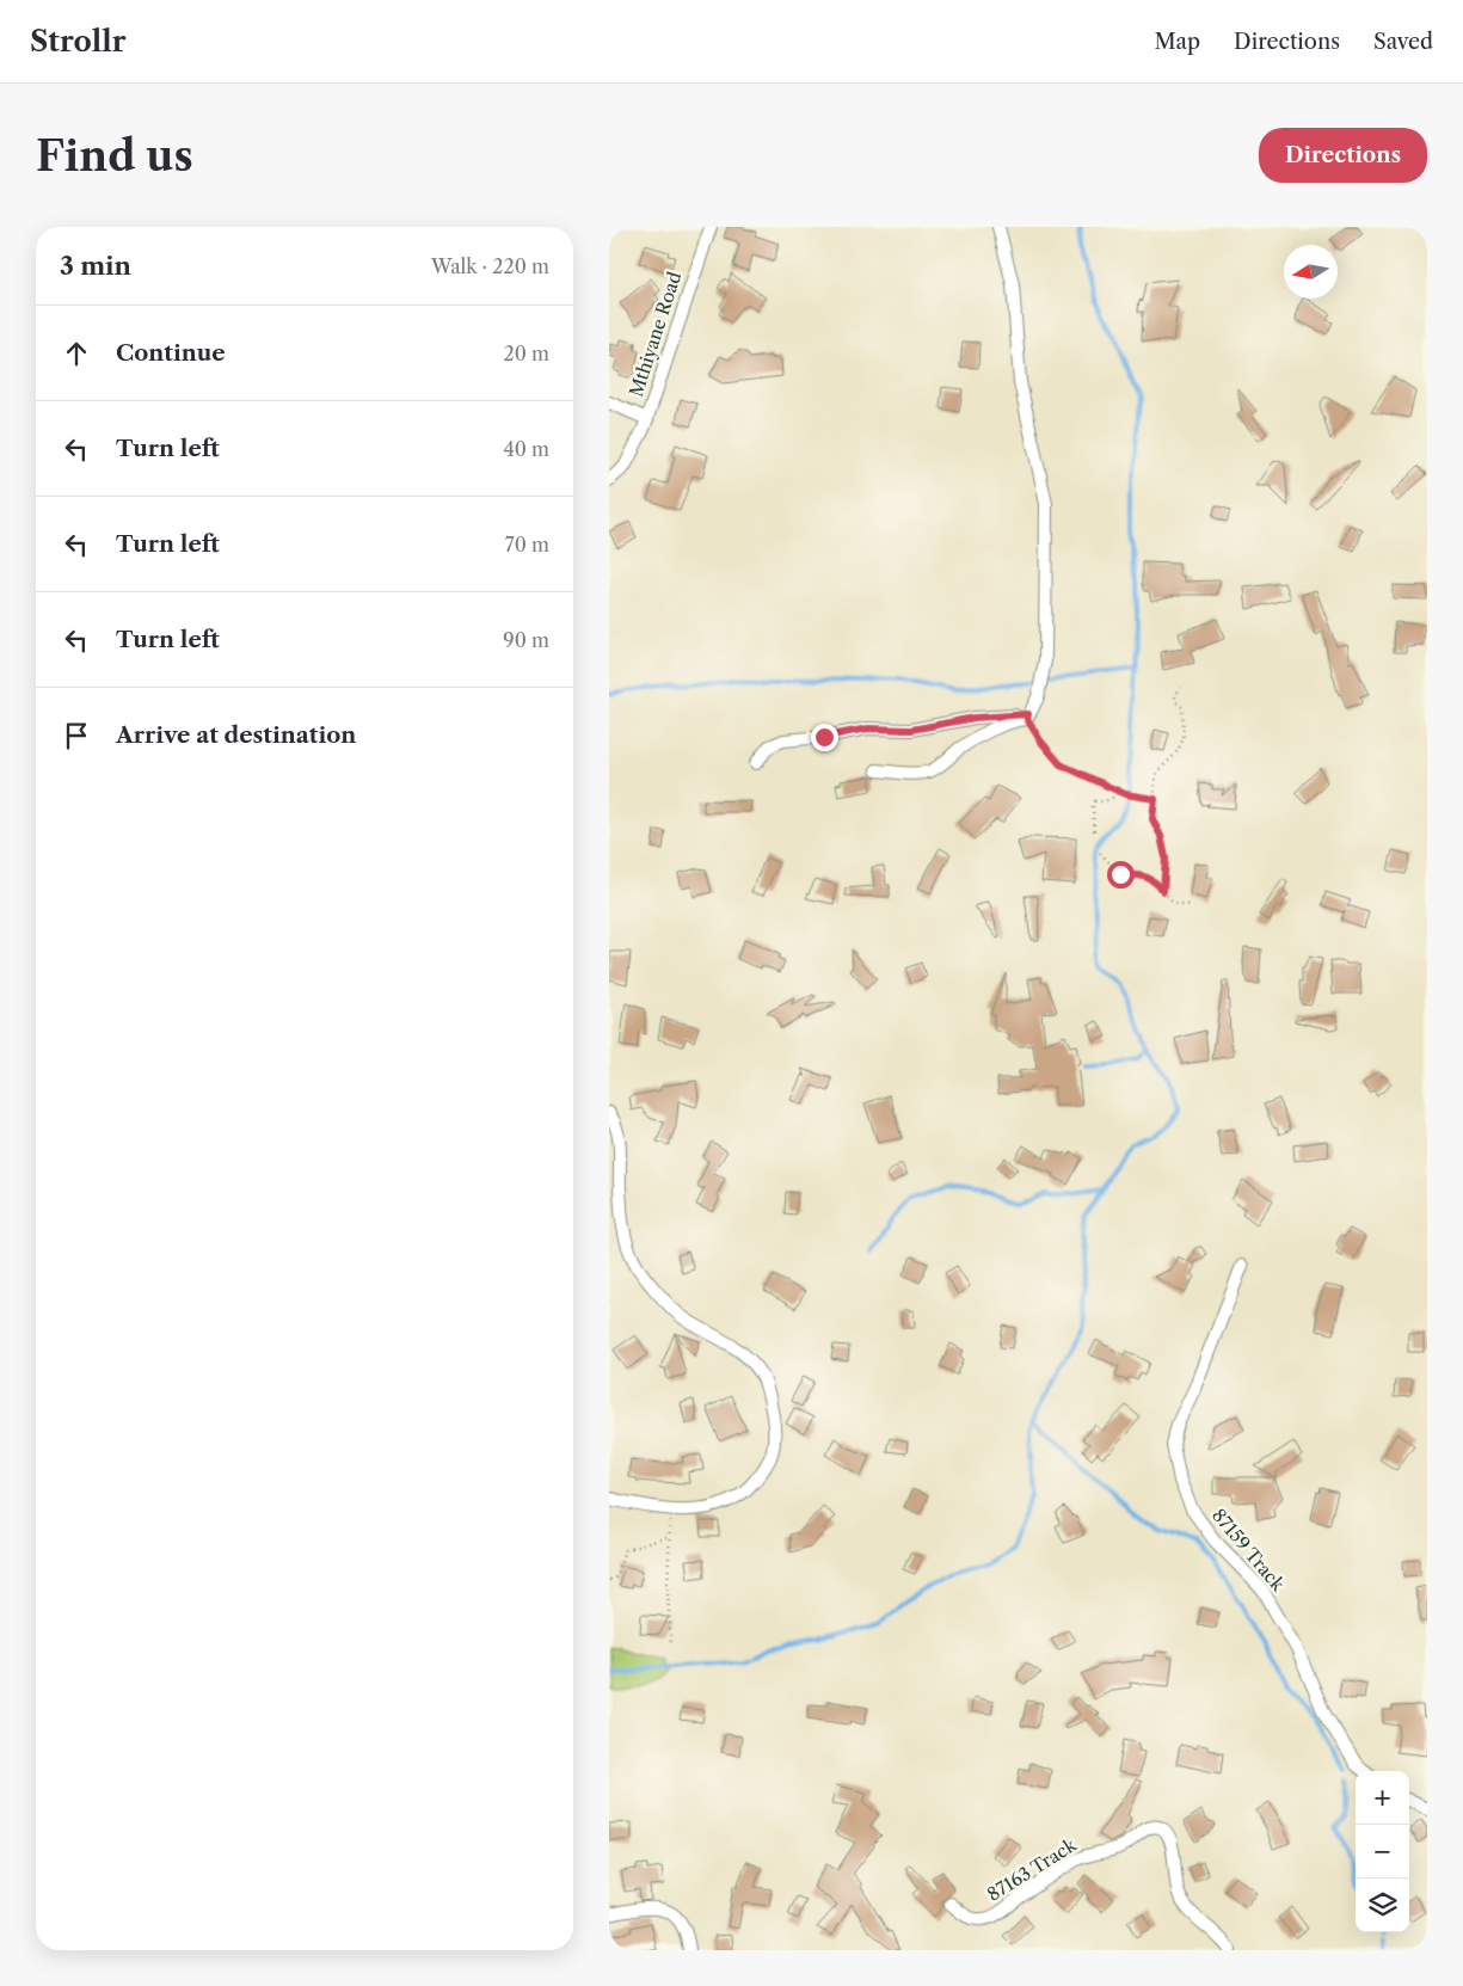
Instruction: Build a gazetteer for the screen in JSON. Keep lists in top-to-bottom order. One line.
{"streets":{"street":["Mthiyane Road","87159 Track","87163 Track"]},"north":"left","page":{"header":"Strollr","nav":["Map","Directions","Saved"],"buttons":"Directions","title":"Find us","heading":["3 min","Walk · 220 m"],"list":[["Continue","20 m"],["Turn left","40 m"],["Turn left","70 m"],["Turn left","90 m"],"Arrive at destination"],"map_buttons":["+","−"]}}
